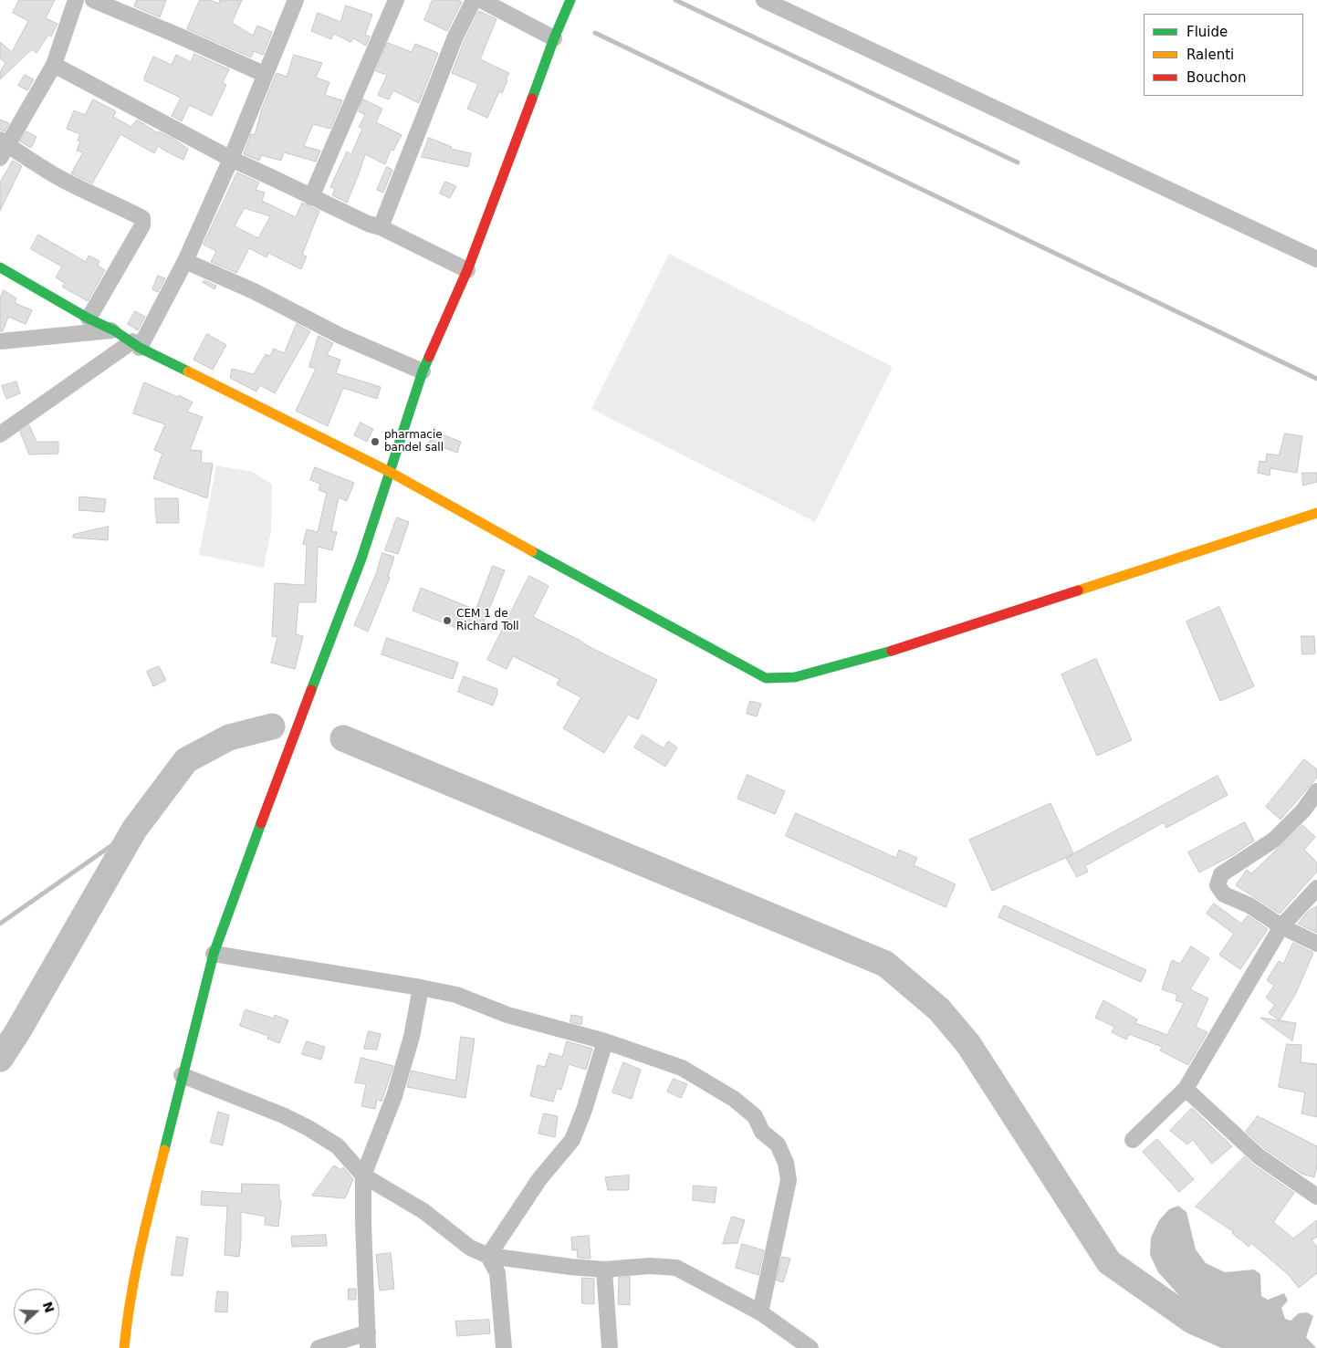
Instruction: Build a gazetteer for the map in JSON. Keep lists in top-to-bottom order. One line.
{"places":["pharmacie bandel sall","CEM 1 de Richard Toll"],"legend":["Fluide","Ralenti","Bouchon"],"north":"right"}
